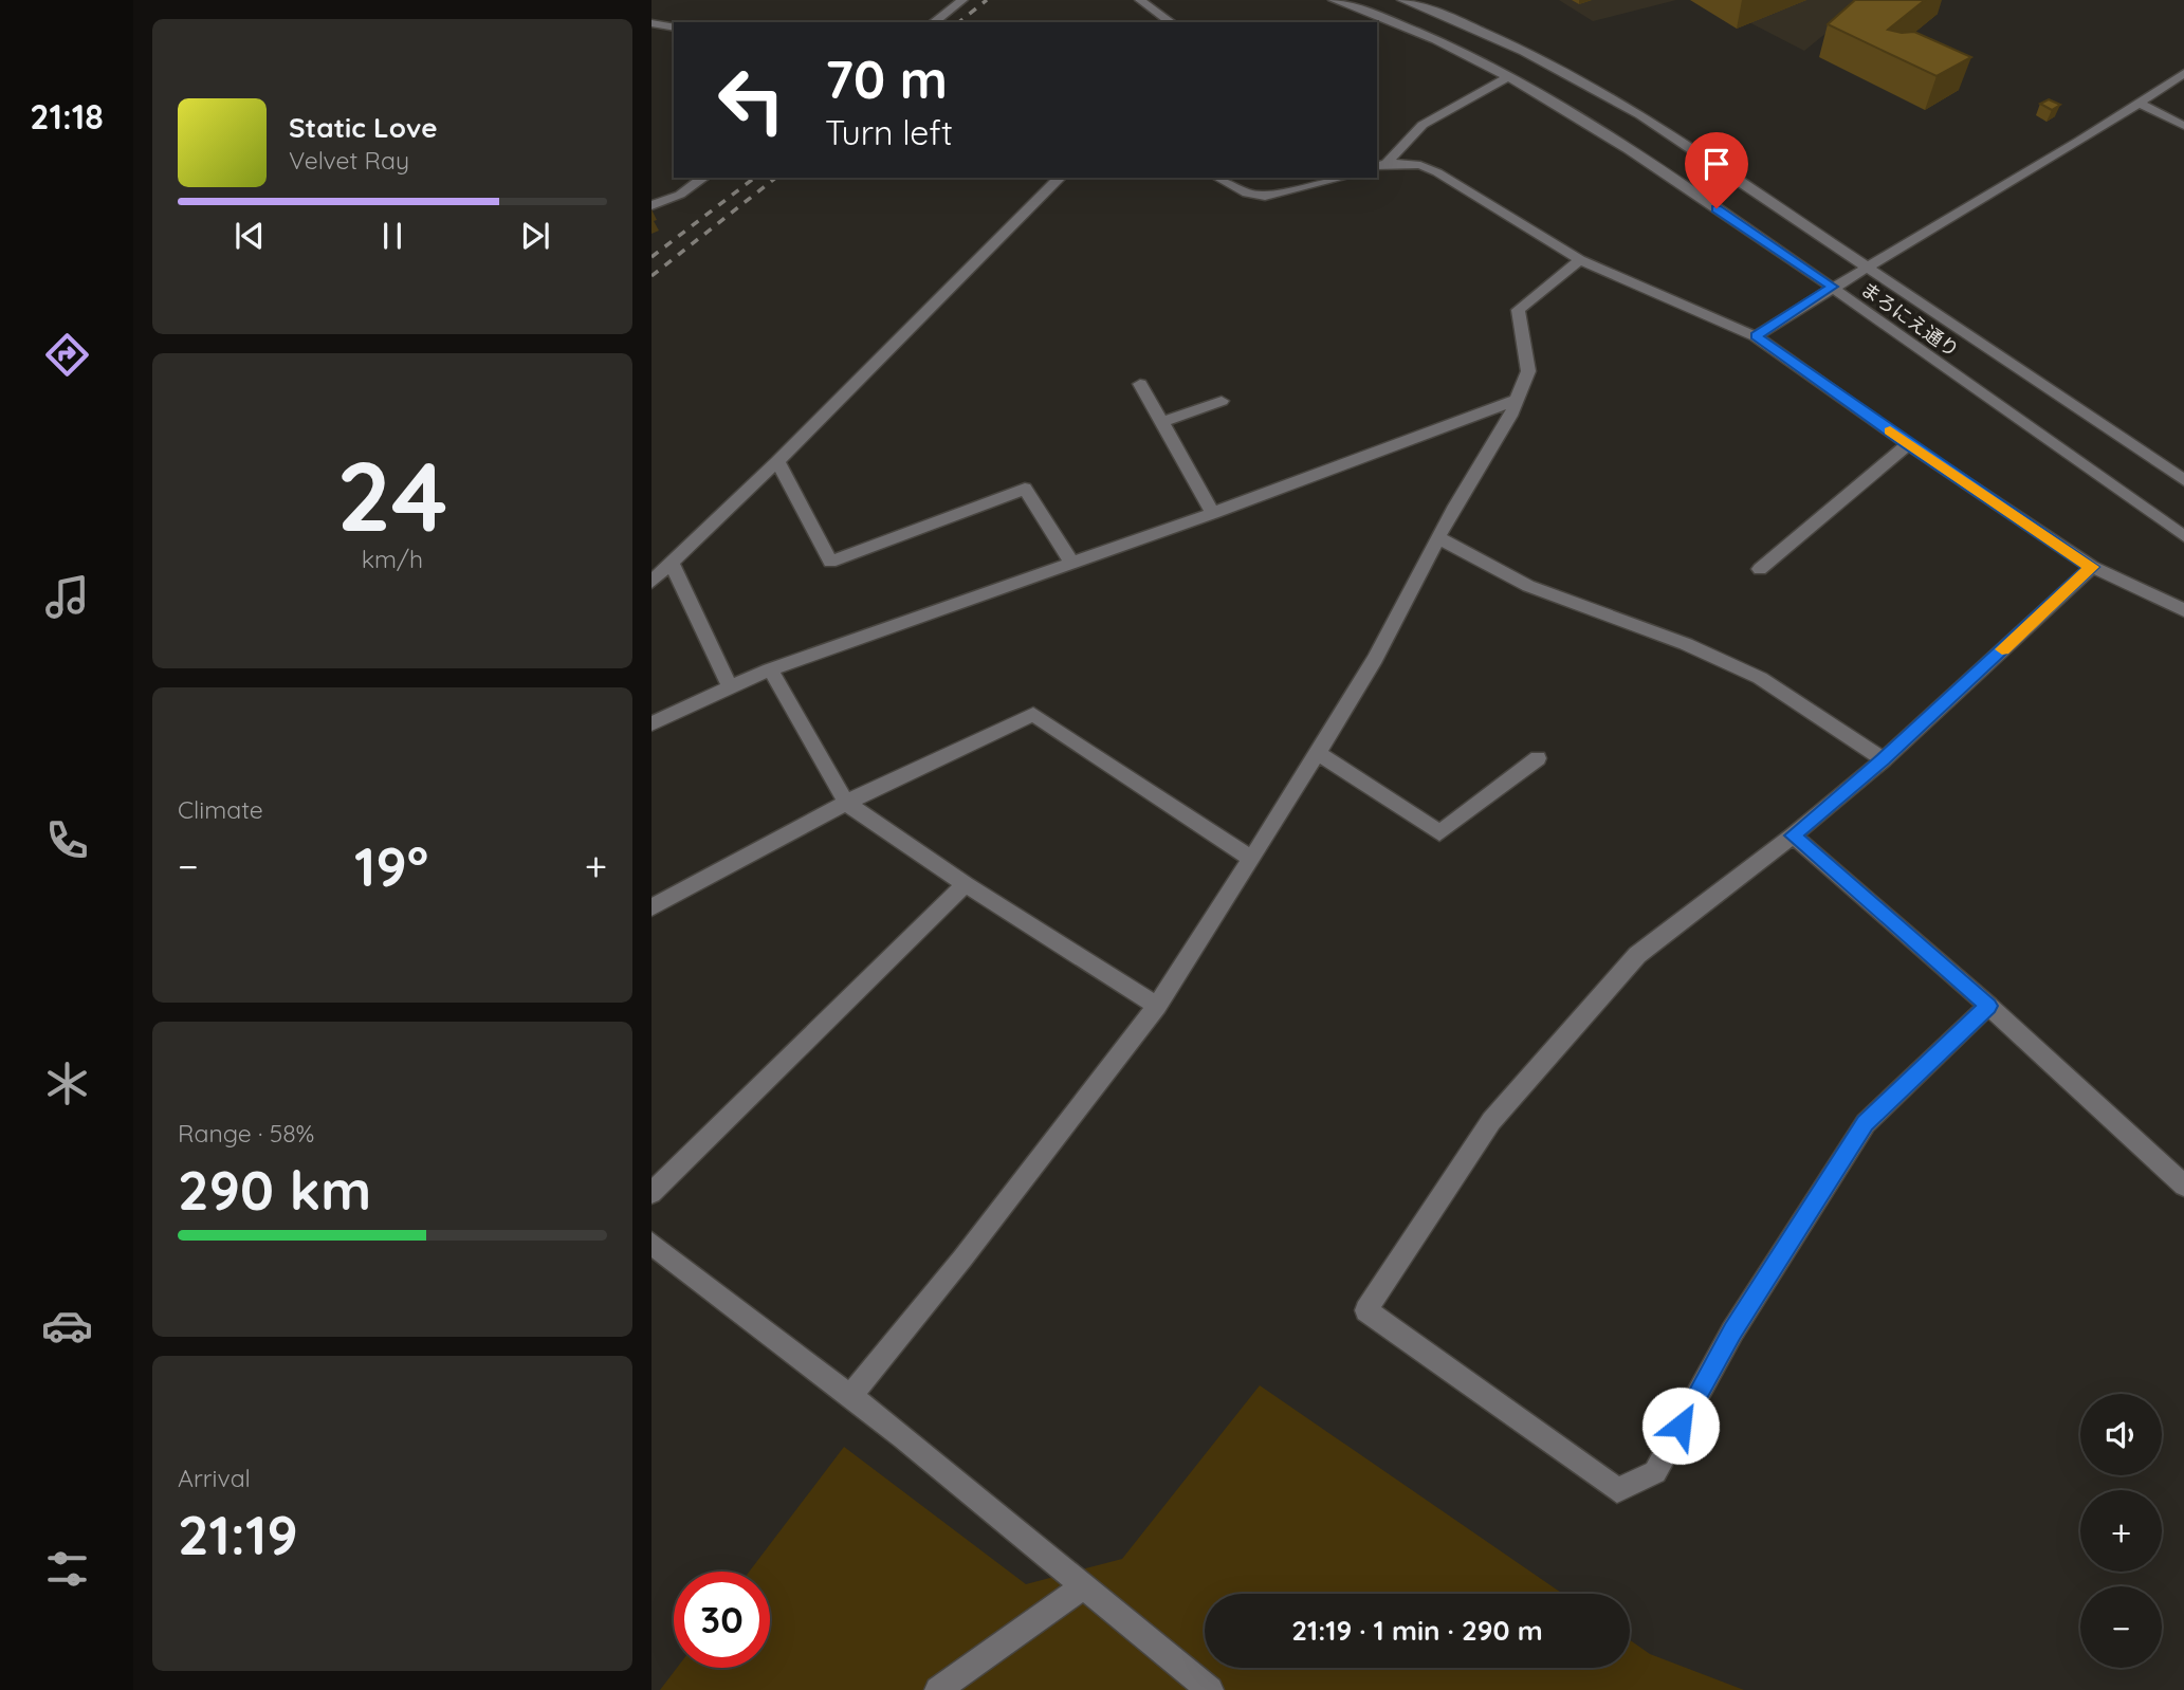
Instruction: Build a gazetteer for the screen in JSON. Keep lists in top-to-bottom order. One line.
{"streets":{"street":["まろにえ通り"]},"page":{"tabs":"21:18","turn":["70 m","Turn left"],"song":["Static Love","Velvet Ray"],"tile":[["24","km/h"],"Climate",["Range · 58%","290 km"],["Arrival","21:19"]],"heat":["−","19°","+"],"map_buttons":["+","−"],"limit":"30","trip":"21:19 · 1 min · 290 m"}}
